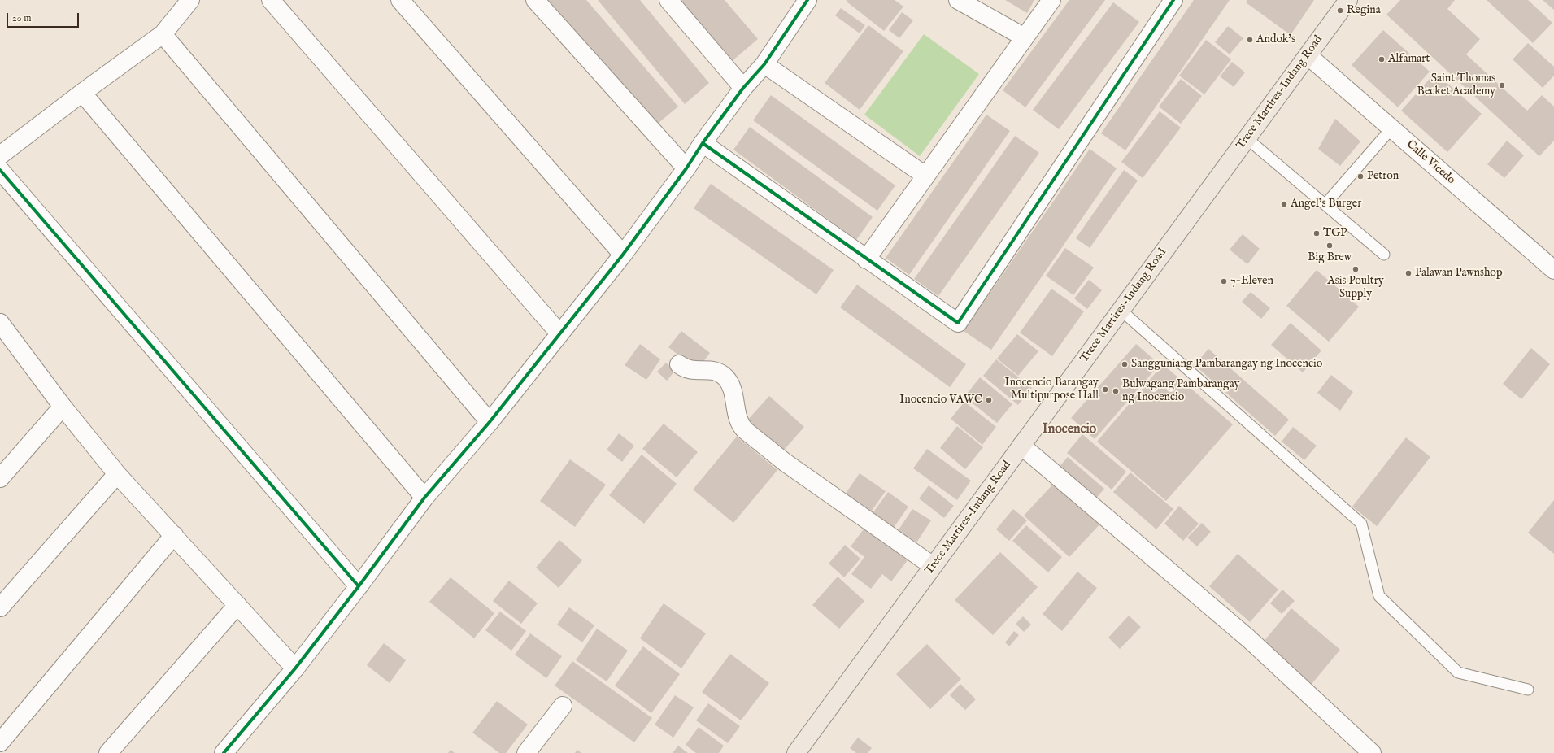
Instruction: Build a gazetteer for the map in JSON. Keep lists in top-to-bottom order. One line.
{"streets":{"main road":["Trece Martires-Indang Road"],"street":["Calle Vicedo"]},"crossings":[["Trece Martires-Indang Road","Calle Vicedo"]],"districts":["Inocencio"],"places":["Regina","Andok's","Alfamart","Saint Thomas Becket Academy","Petron","Angel's Burger","TGP","Big Brew","Asis Poultry Supply","Palawan Pawnshop","7-Eleven","Sangguniang Pambarangay ng Inocencio","Inocencio Barangay Multipurpose Hall","Bulwagang Pambarangay ng Inocencio","Inocencio VAWC"],"scale_bar":"20 m"}
